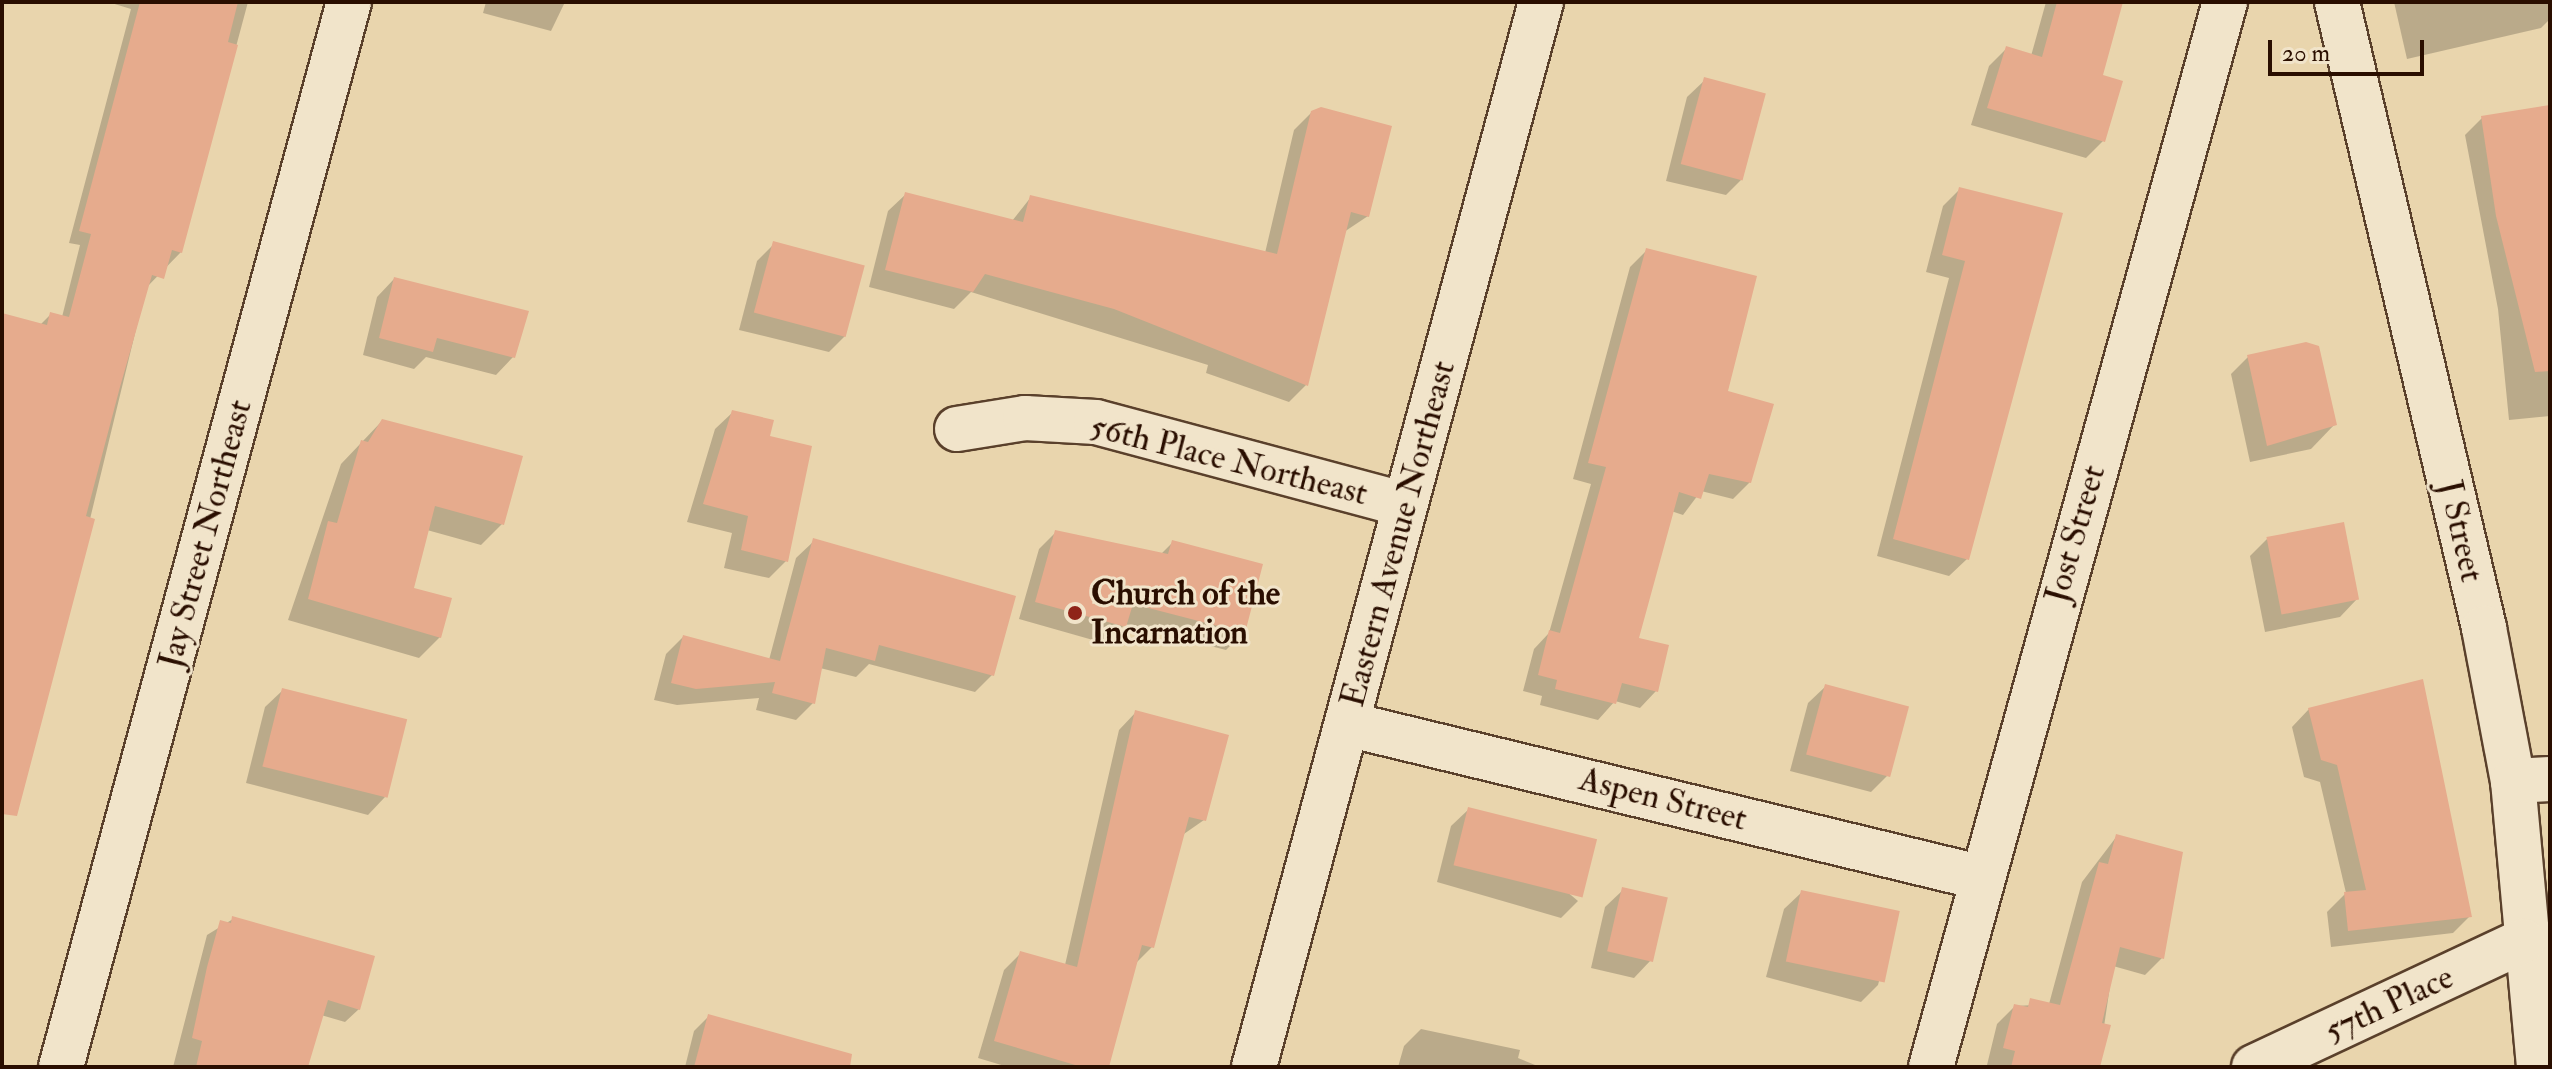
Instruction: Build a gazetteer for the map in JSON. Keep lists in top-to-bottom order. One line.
{"streets":{"street":["56th Place Northeast","J Street","Jay Street Northeast","Eastern Avenue Northeast","Jost Street","Aspen Street","57th Place"]},"crossings":[["56th Place Northeast","Eastern Avenue Northeast"],["J Street","57th Place"],["Eastern Avenue Northeast","Aspen Street"],["Jost Street","Aspen Street"]],"places":["Church of the Incarnation"],"scale_bar":"20 m"}
